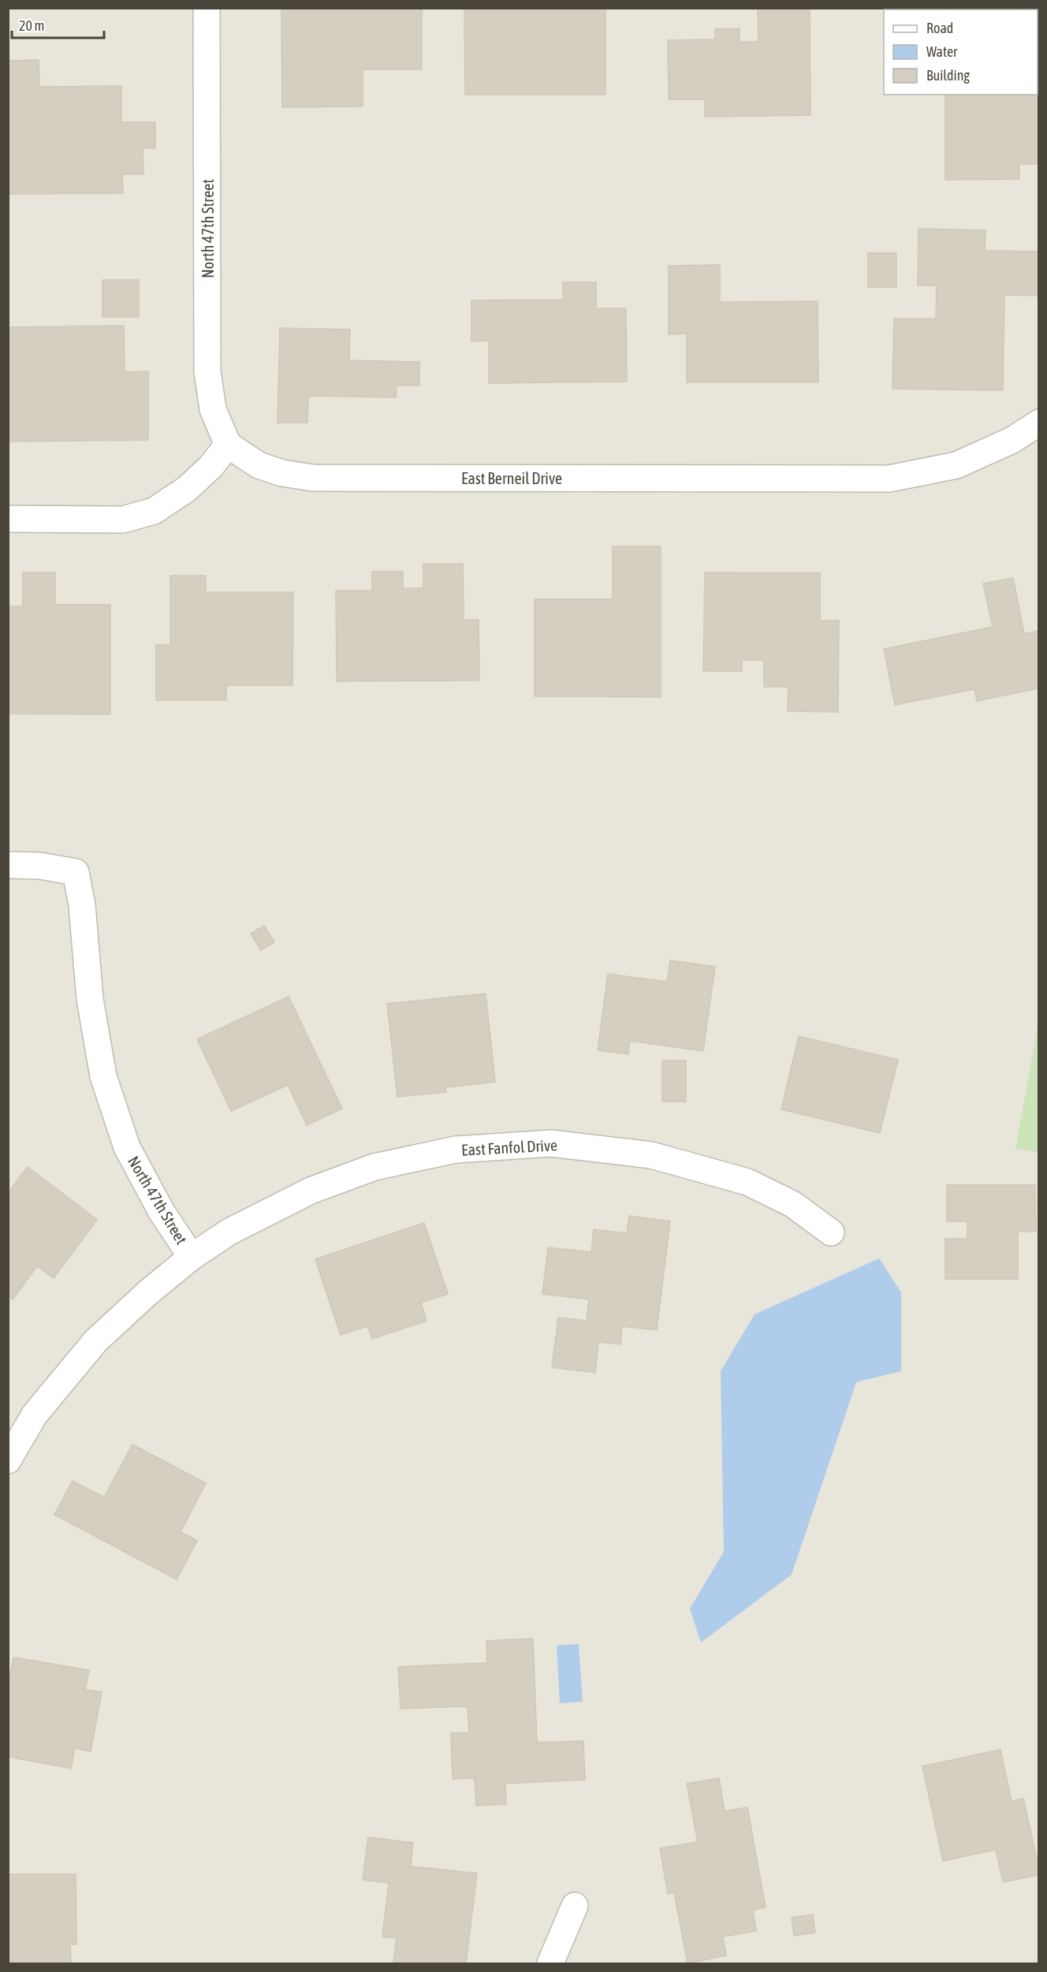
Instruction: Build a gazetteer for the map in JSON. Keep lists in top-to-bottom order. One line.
{"streets":{"street":["North 47th Street","East Berneil Drive","East Fanfol Drive"]},"crossings":[["North 47th Street","East Berneil Drive"],["North 47th Street","East Fanfol Drive"]],"legend":["Road","Water","Building"],"scale_bar":"20 m"}
